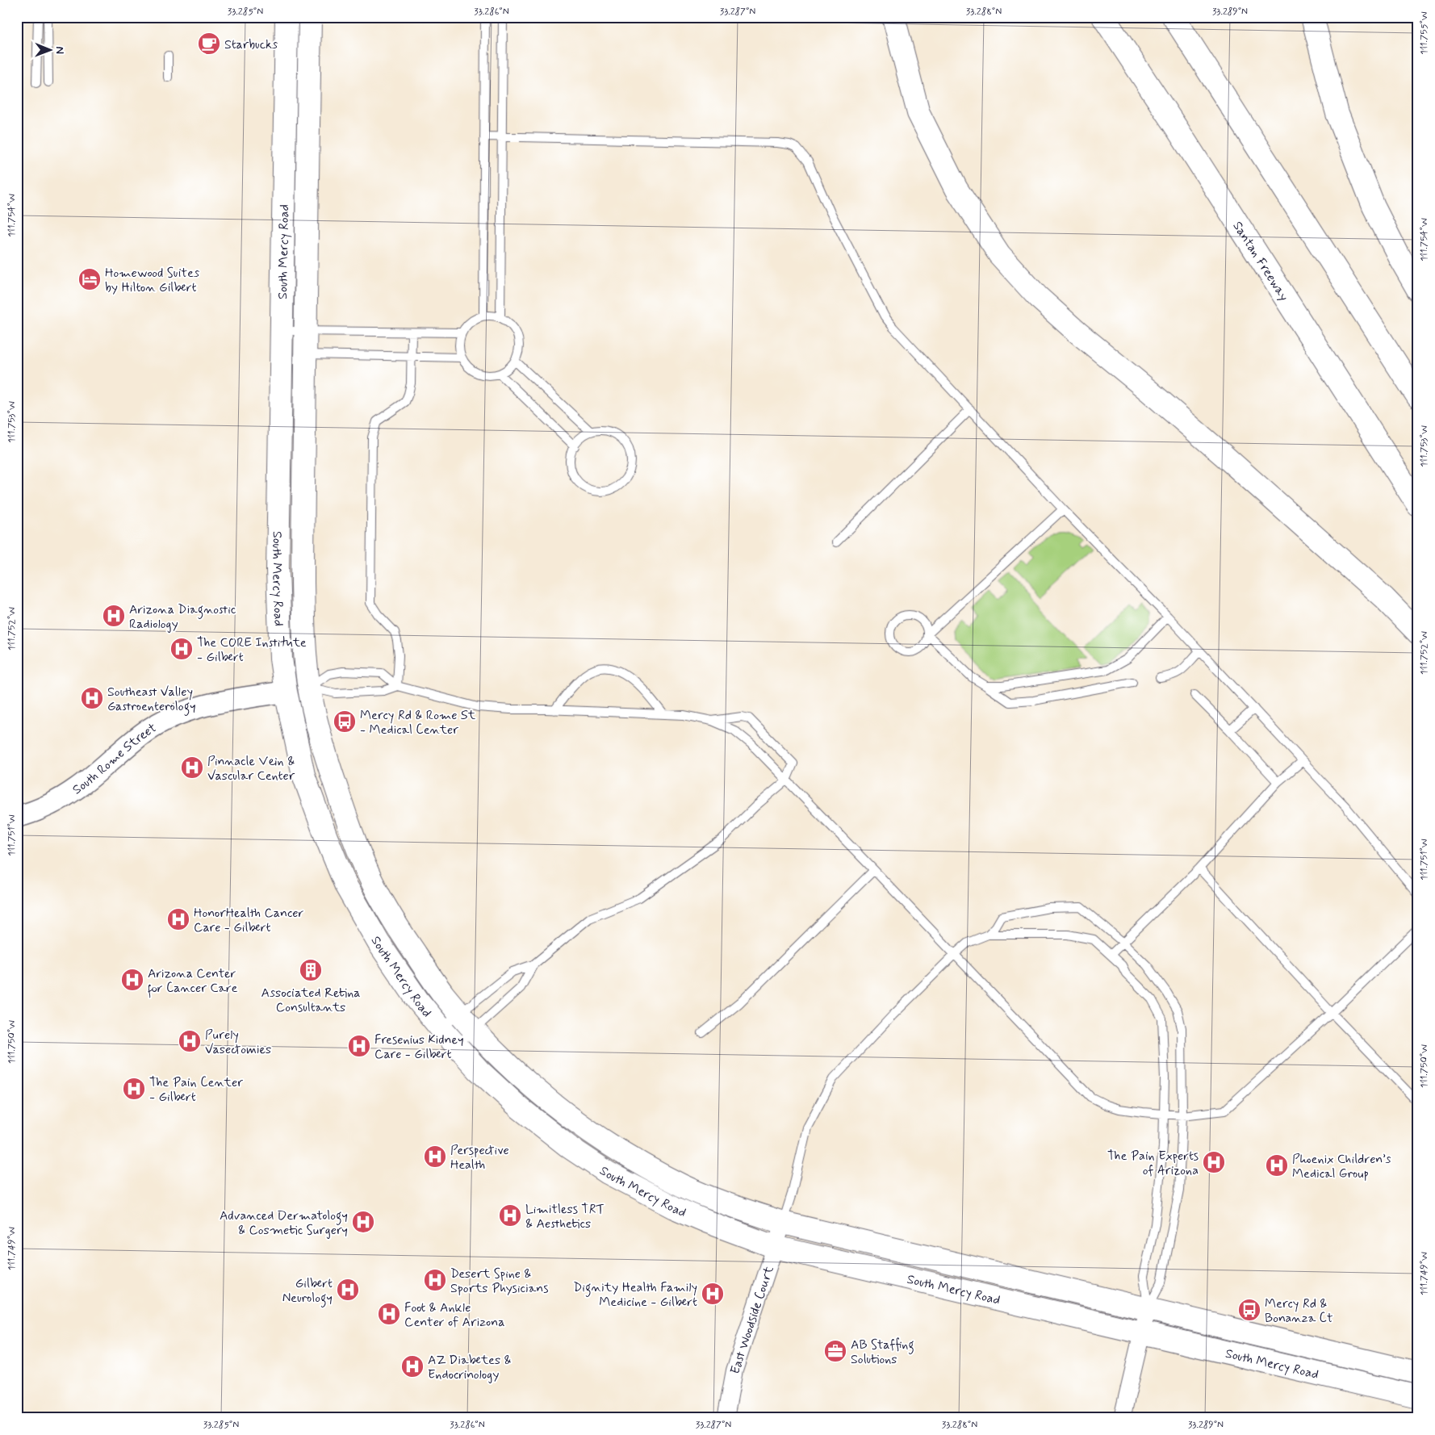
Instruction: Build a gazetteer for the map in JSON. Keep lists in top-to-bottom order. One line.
{"streets":{"main road":["South Mercy Road","Santan Freeway"],"street":["South Rome Street","East Woodside Court"]},"crossings":[["South Mercy Road","South Rome Street"],["South Mercy Road","East Woodside Court"]],"places":{"cafe":["Starbucks"],"hotel":["Homewood Suites by Hilton Gilbert"],"hospital":["Arizona Diagnostic Radiology","The CORE Institute - Gilbert","Southeast Valley Gastroenterology","Pinnacle Vein & Vascular Center","HonorHealth Cancer Care - Gilbert","Arizona Center for Cancer Care","Purely Vasectomies","Fresenius Kidney Care - Gilbert","The Pain Center - Gilbert","Perspective Health","The Pain Experts of Arizona","Phoenix Children’s Medical Group","Limitless TRT & Aesthetics","Advanced Dermatology & Cosmetic Surgery","Desert Spine & Sports Physicians","Gilbert Neurology","Dignity Health Family Medicine - Gilbert","Foot & Ankle Center of Arizona","AZ Diabetes & Endocrinology"],"bus stop":["Mercy Rd & Rome St - Medical Center","Mercy Rd & Bonanza Ct"],"building":["Associated Retina Consultants"],"office":["AB Staffing Solutions"]},"north":"right","coordinates":["33.285°N","33.286°N","33.287°N","33.288°N","33.289°N","111.755°W","111.754°W","111.753°W","111.752°W","111.751°W","111.750°W","111.749°W"]}
